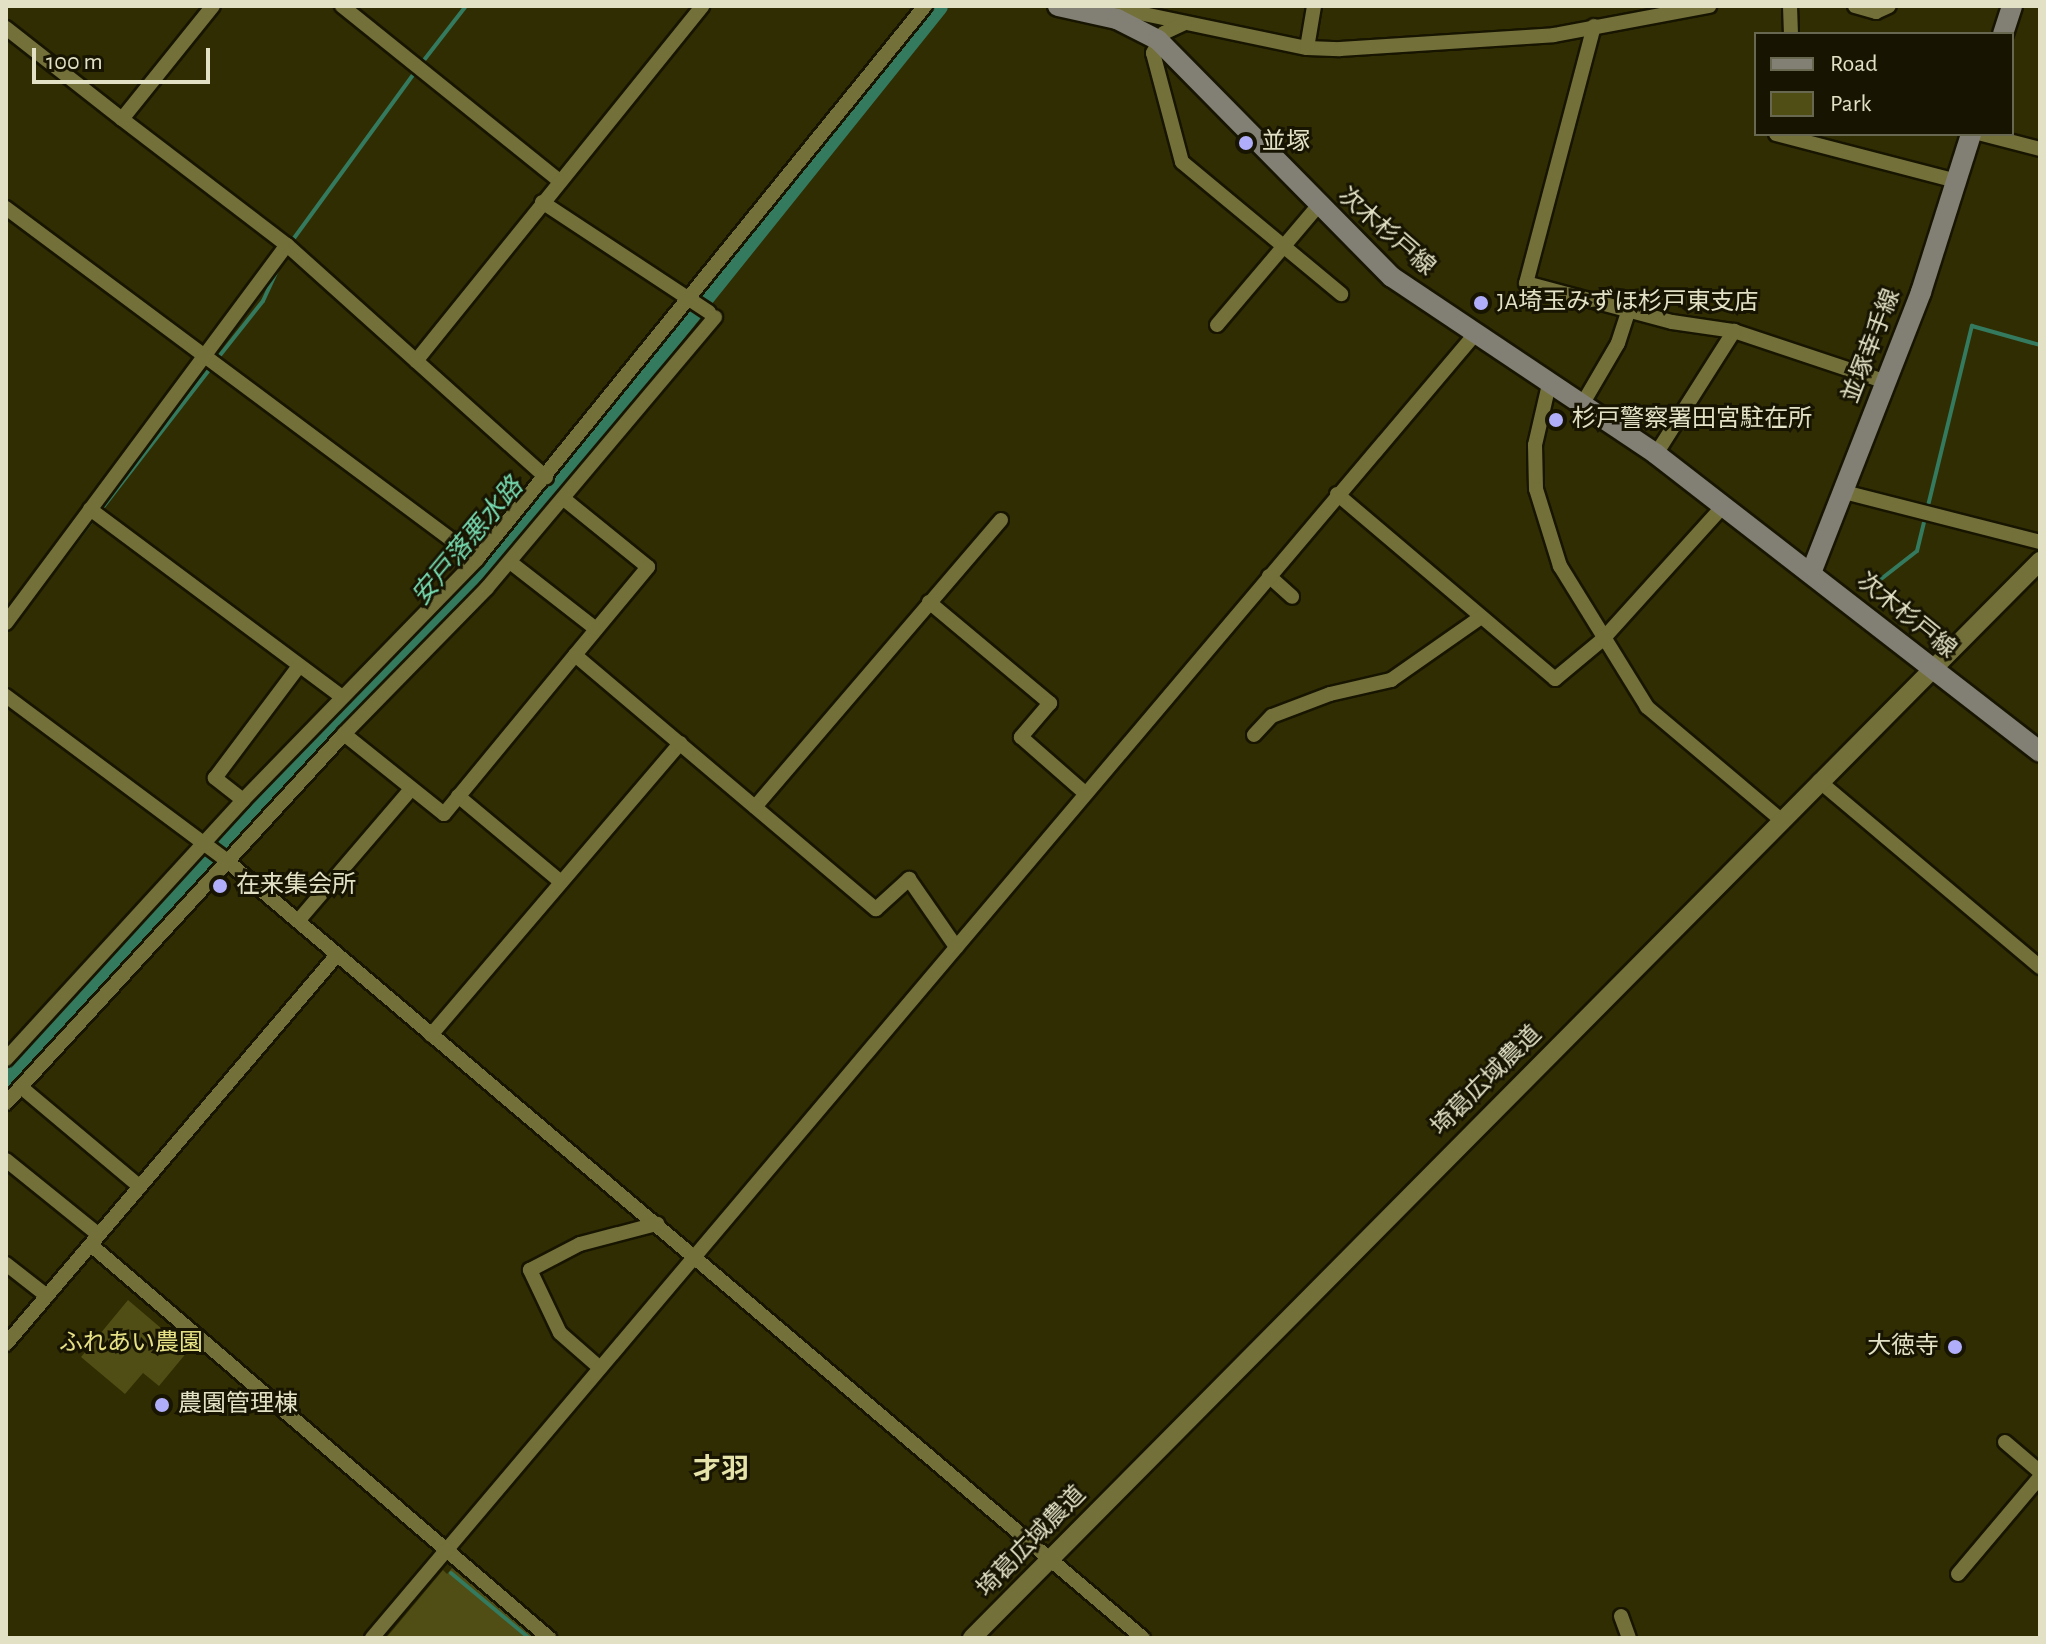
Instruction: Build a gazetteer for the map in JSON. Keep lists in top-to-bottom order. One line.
{"streets":{"main road":["次木杉戸線","並塚幸手線"],"street":["埼葛広域農道"]},"crossings":[["次木杉戸線","並塚幸手線"],["次木杉戸線","埼葛広域農道"]],"districts":["才羽"],"water":["安戸落悪水路"],"parks":["ふれあい農園"],"places":["並塚","JA埼玉みずほ杉戸東支店","杉戸警察署田宮駐在所","在来集会所","大徳寺","農園管理棟"],"legend":["Road","Park"],"scale_bar":"100 m"}
